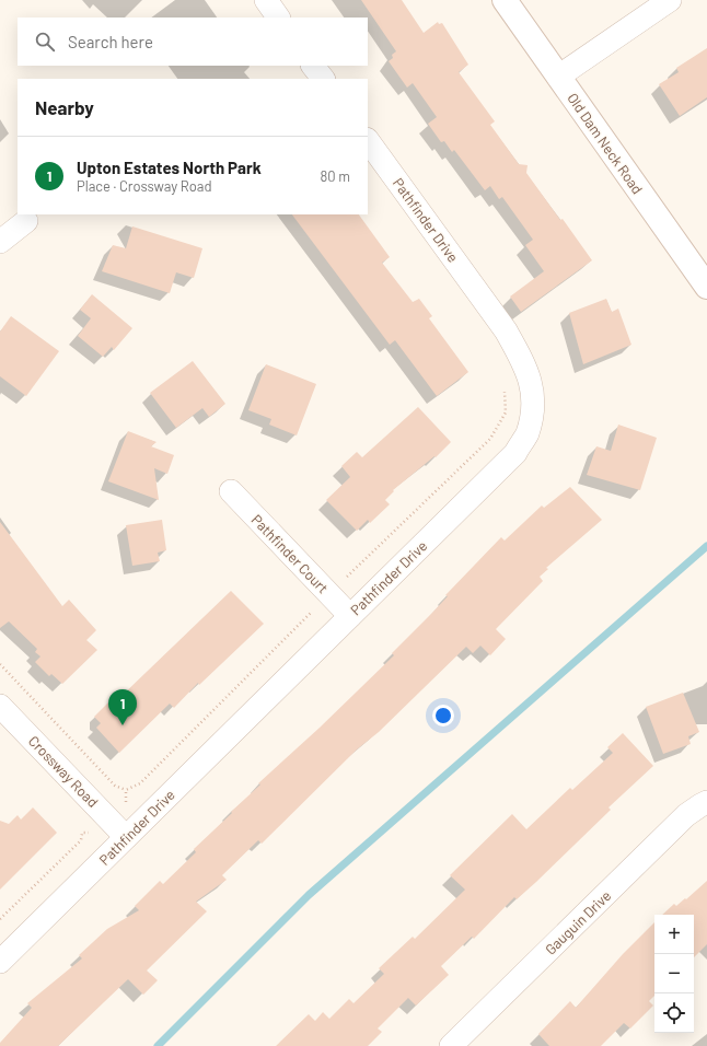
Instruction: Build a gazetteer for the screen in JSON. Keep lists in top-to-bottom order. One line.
{"streets":{"street":["Old Dam Neck Road","Pathfinder Drive","Pathfinder Court","Crossway Road","Gauguin Drive"]},"crossings":[["Pathfinder Drive","Pathfinder Court"],["Pathfinder Drive","Crossway Road"]],"page":{"search":"Search here","heading":"Nearby","list":[{"mark":"1","name":"Upton Estates North Park","note":"Place · Crossway Road","value":"80 m"}],"pins":"1","map_buttons":["+","−"]}}
